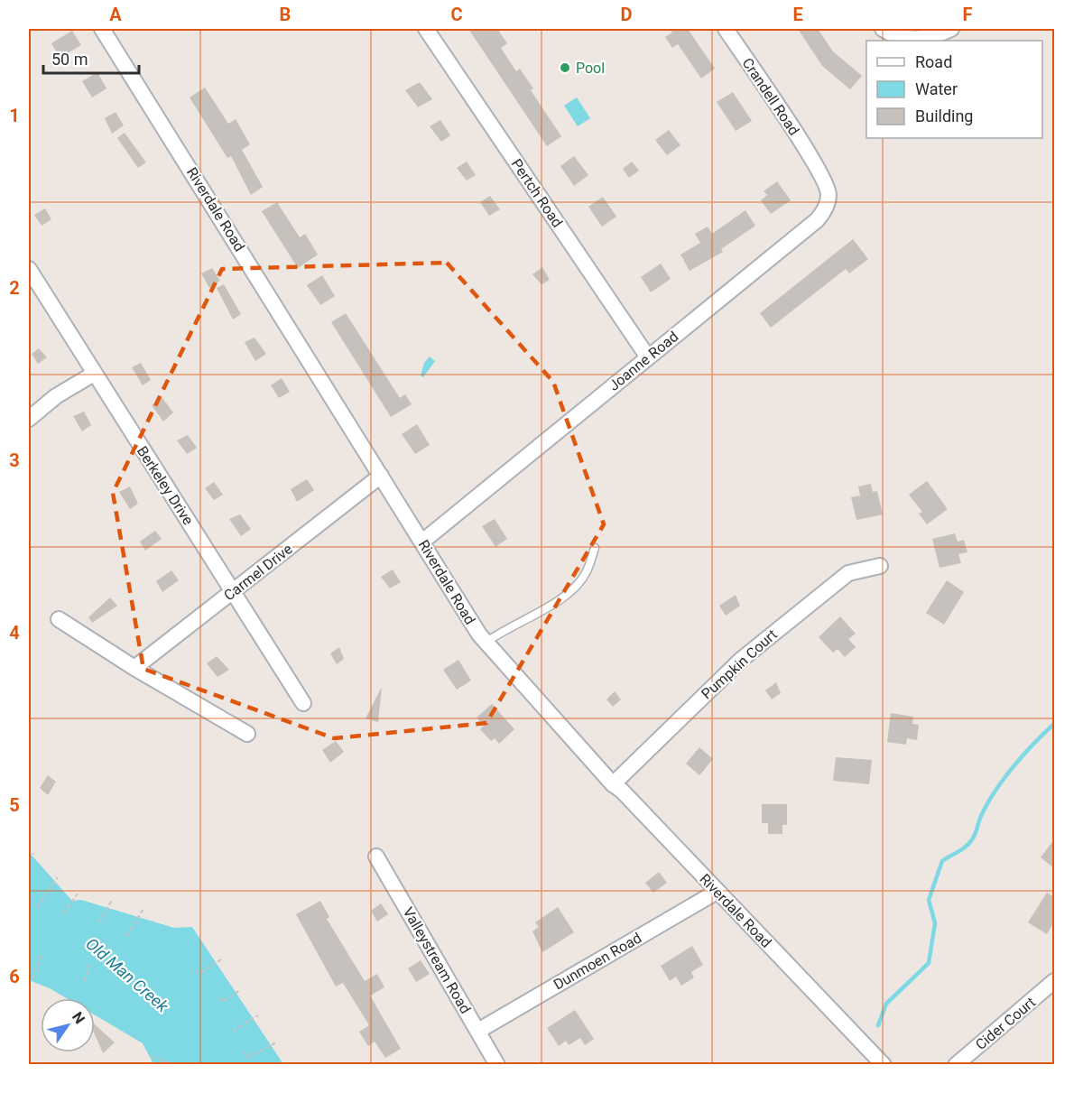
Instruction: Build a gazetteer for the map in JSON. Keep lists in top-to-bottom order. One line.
{"streets":{"street":["Crandell Road","Pertch Road","Riverdale Road","Joanne Road","Berkeley Drive","Carmel Drive","Pumpkin Court","Valleystream Road","Dunmoen Road","Cider Court"]},"crossings":[["Crandell Road","Joanne Road"],["Pertch Road","Joanne Road"],["Riverdale Road","Joanne Road"],["Riverdale Road","Carmel Drive"],["Riverdale Road","Pumpkin Court"],["Riverdale Road","Dunmoen Road"],["Berkeley Drive","Carmel Drive"],["Valleystream Road","Dunmoen Road"]],"water":["Old Man Creek"],"places":["Pool"],"legend":["Road","Water","Building"],"scale_bar":"50 m","north":"top right","grid":{"columns":["A","B","C","D","E","F"],"rows":["1","2","3","4","5","6"]}}
